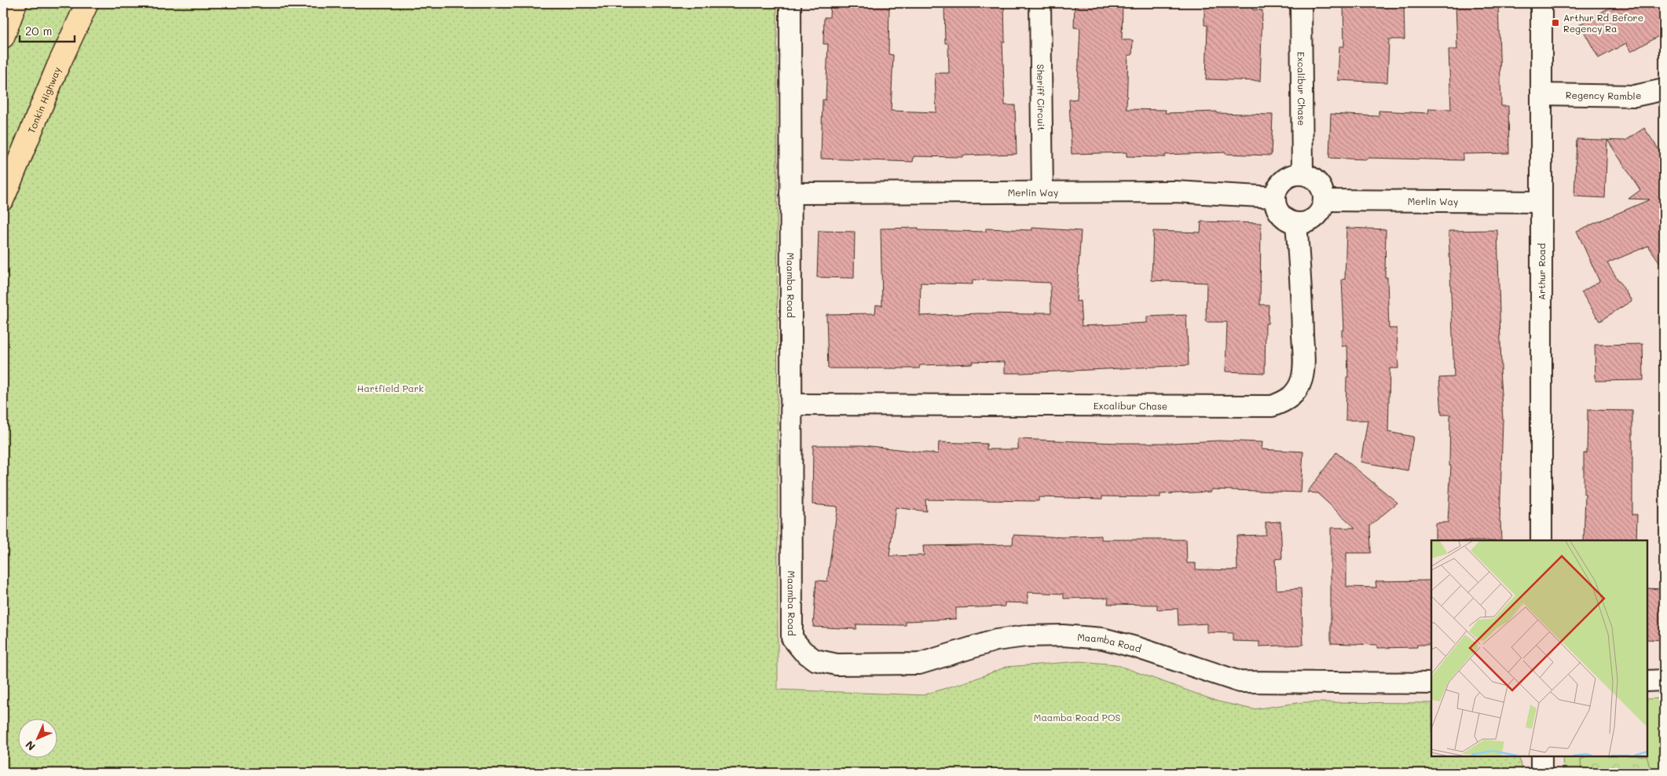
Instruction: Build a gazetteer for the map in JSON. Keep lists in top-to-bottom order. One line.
{"streets":{"highway":["Tonkin Highway"],"street":["Excalibur Chase","Regency Ramble","Sheriff Circuit","Merlin Way","Arthur Road","Maamba Road"]},"crossings":[["Excalibur Chase","Merlin Way"],["Excalibur Chase","Maamba Road"],["Regency Ramble","Arthur Road"],["Sheriff Circuit","Merlin Way"],["Merlin Way","Arthur Road"],["Merlin Way","Maamba Road"]],"parks":["Hartfield Park","Maamba Road POS"],"places":{"transit":["Arthur Rd Before Regency Ra"]},"scale_bar":"20 m","north":"bottom left"}
